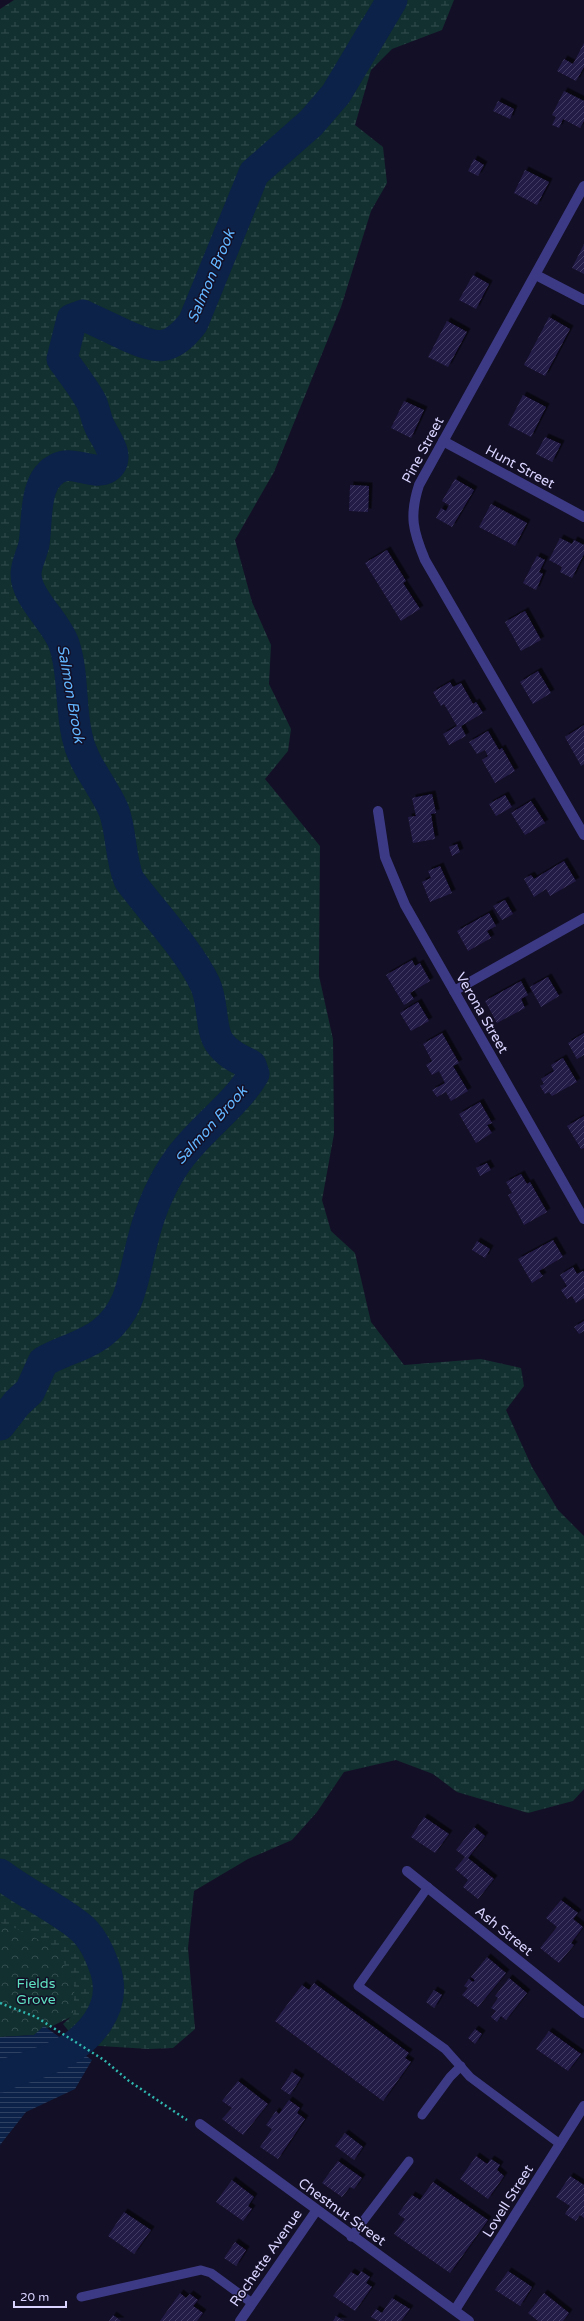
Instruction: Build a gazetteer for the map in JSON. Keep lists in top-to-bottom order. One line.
{"streets":{"street":["Pine Street","Hunt Street","Verona Street","Ash Street","Lovell Street","Chestnut Street","Rochette Avenue"]},"crossings":[["Pine Street","Hunt Street"],["Lovell Street","Chestnut Street"],["Chestnut Street","Rochette Avenue"]],"water":["Salmon Brook"],"parks":["Fields Grove"],"scale_bar":"20 m"}
